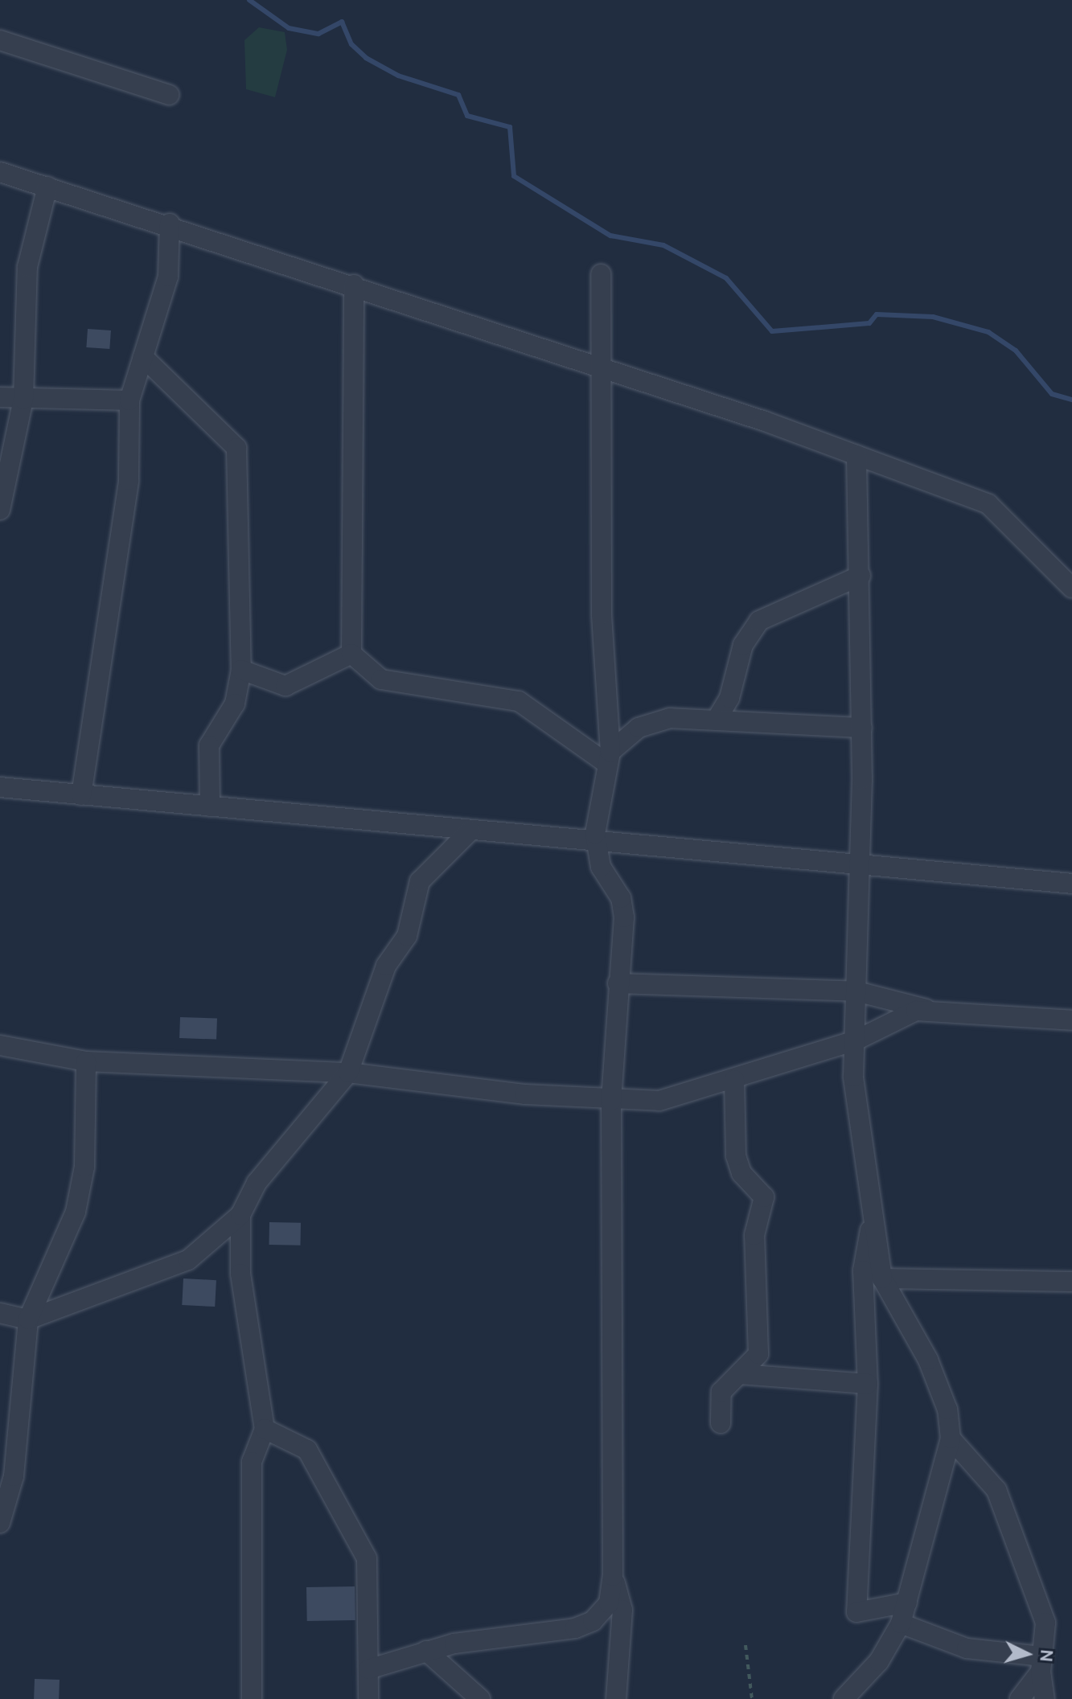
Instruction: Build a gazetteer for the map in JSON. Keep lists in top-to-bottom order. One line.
{"north":"right"}
